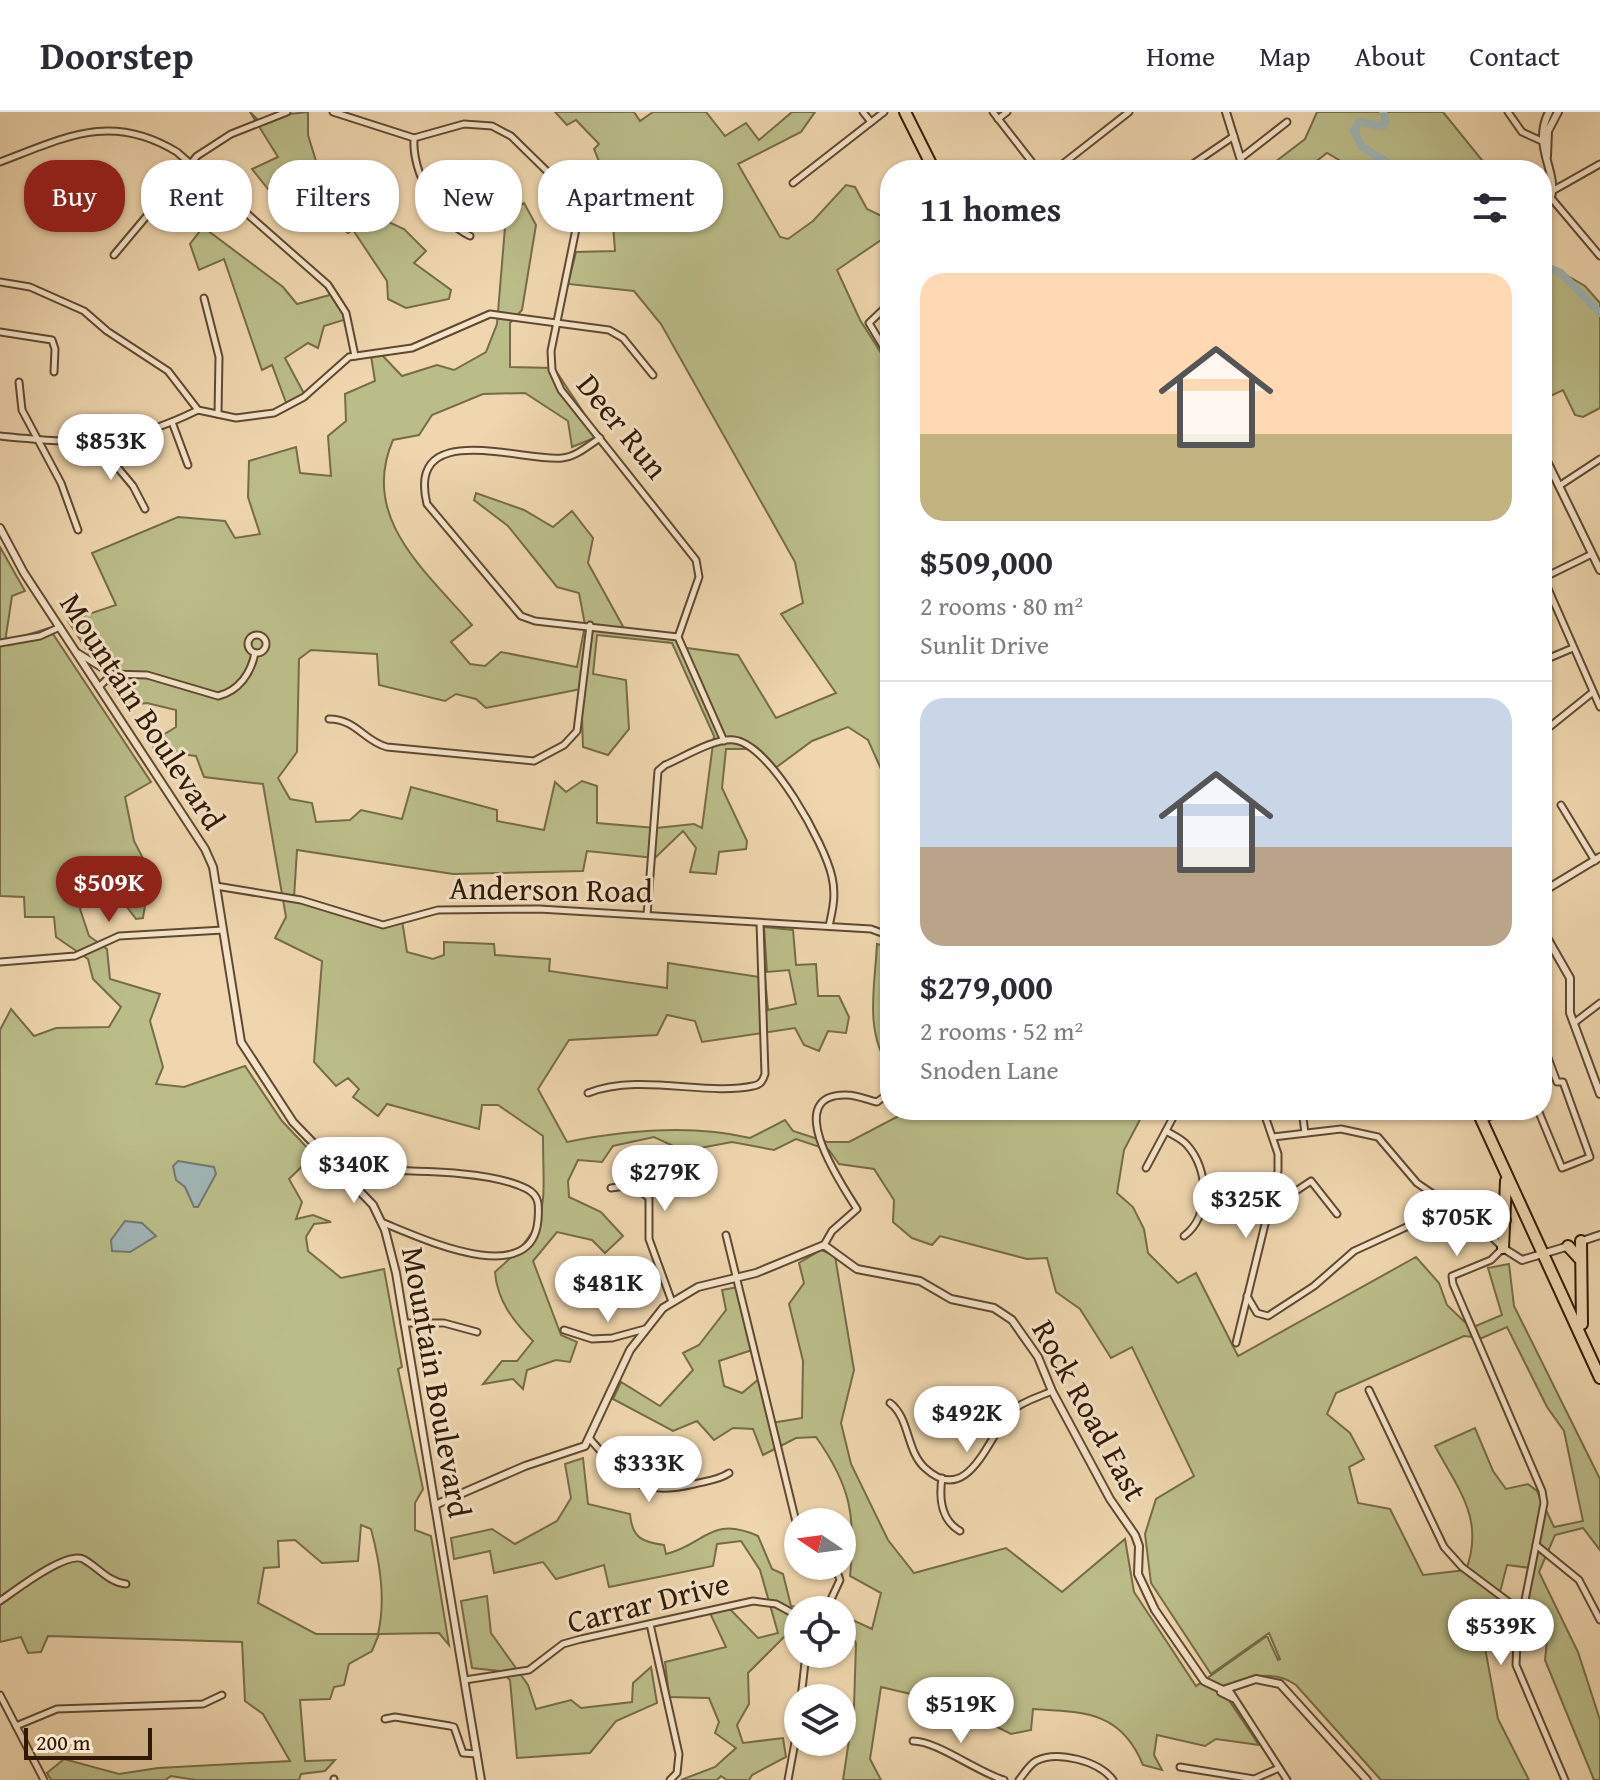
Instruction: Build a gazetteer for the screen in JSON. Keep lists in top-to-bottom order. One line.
{"streets":{"street":["Deer Run","Mountain Boulevard","Anderson Road","Rock Road East","Carrar Drive"]},"crossings":[["Mountain Boulevard","Anderson Road"],["Mountain Boulevard","Carrar Drive"]],"scale_bar":"200 m","north":"left","page":{"header":"Doorstep","nav":["Home","Map","About","Contact"],"chip":["Buy","Rent","Filters","New","Apartment"],"heading":"11 homes","list":[{"name":"$509,000","note":"2 rooms · 80 m² · Sunlit Drive"},{"name":"$279,000","note":"2 rooms · 52 m² · Snoden Lane"}],"price":["$853K","$509K","$340K","$279K","$325K","$705K","$481K","$492K","$333K","$539K","$519K"],"scale":"200 m"}}
